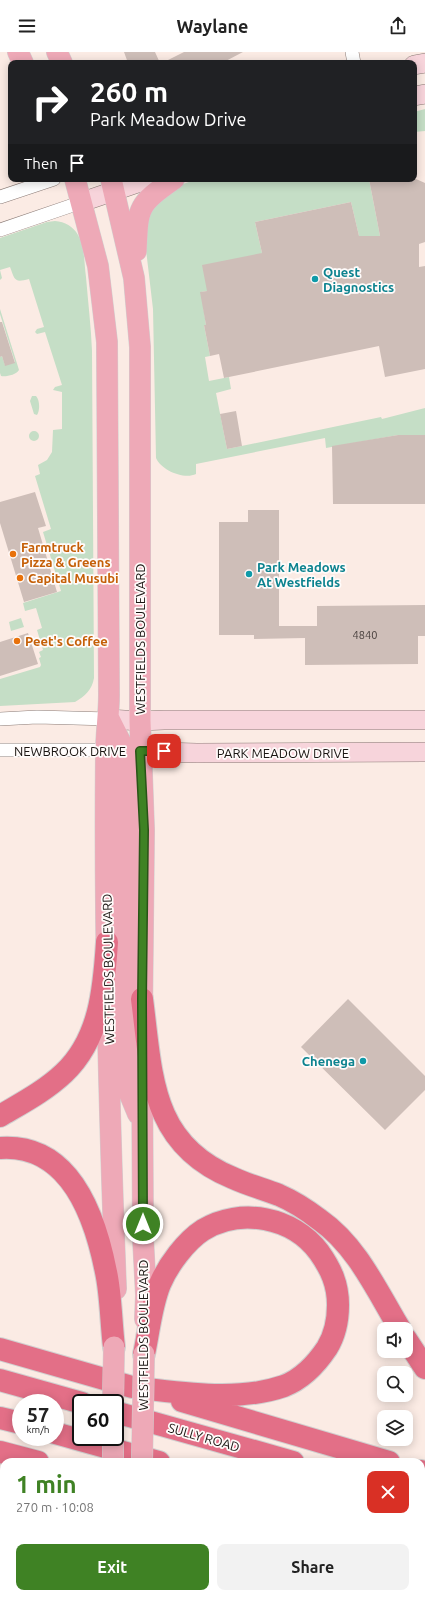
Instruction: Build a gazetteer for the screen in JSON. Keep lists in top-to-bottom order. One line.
{"streets":{"highway":["SULLY ROAD"],"main road":["WESTFIELDS BOULEVARD"],"street":["NEWBROOK DRIVE","PARK MEADOW DRIVE"]},"crossings":[["WESTFIELDS BOULEVARD","NEWBROOK DRIVE"],["WESTFIELDS BOULEVARD","PARK MEADOW DRIVE"],["NEWBROOK DRIVE","PARK MEADOW DRIVE"]],"places":["Quest Diagnostics","Farmtruck Pizza & Greens","Park Meadows At Westfields","Capital Musubi","Peet's Coffee","Chenega"],"house_numbers":["4840"],"page":{"header":"Waylane","turn":["260 m","Park Meadow Drive"],"then":"Then","speed":"57 km/h","limit":"60","heading":["1 min","270 m · 10:08"],"buttons":["Exit","Share"]}}
